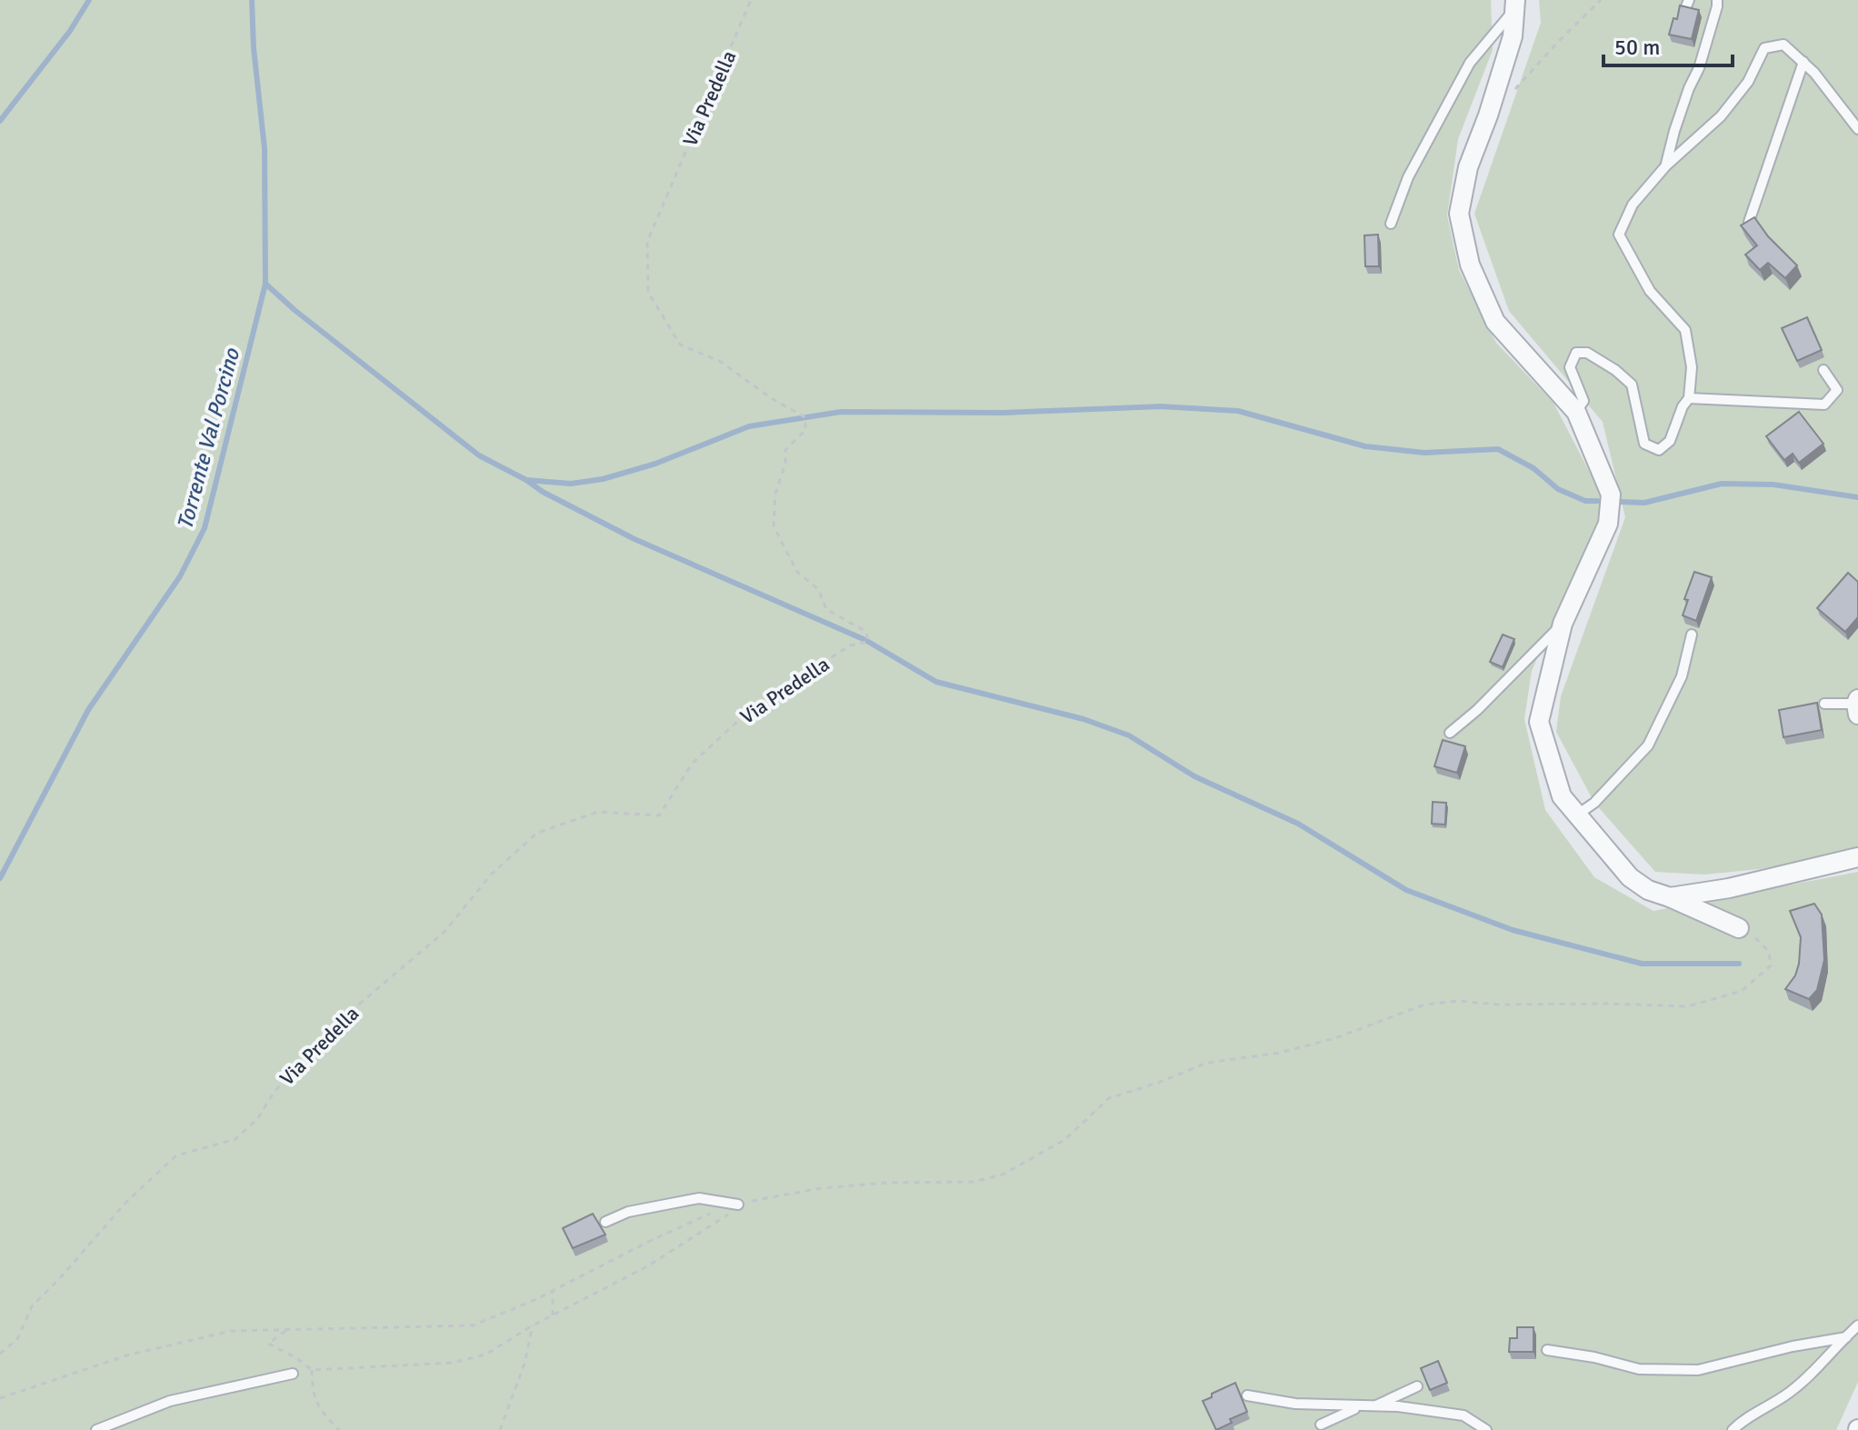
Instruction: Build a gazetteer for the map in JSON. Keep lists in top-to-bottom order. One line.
{"streets":{"path":["Via Predella"]},"water":["Torrente Val Porcino"],"scale_bar":"50 m"}
